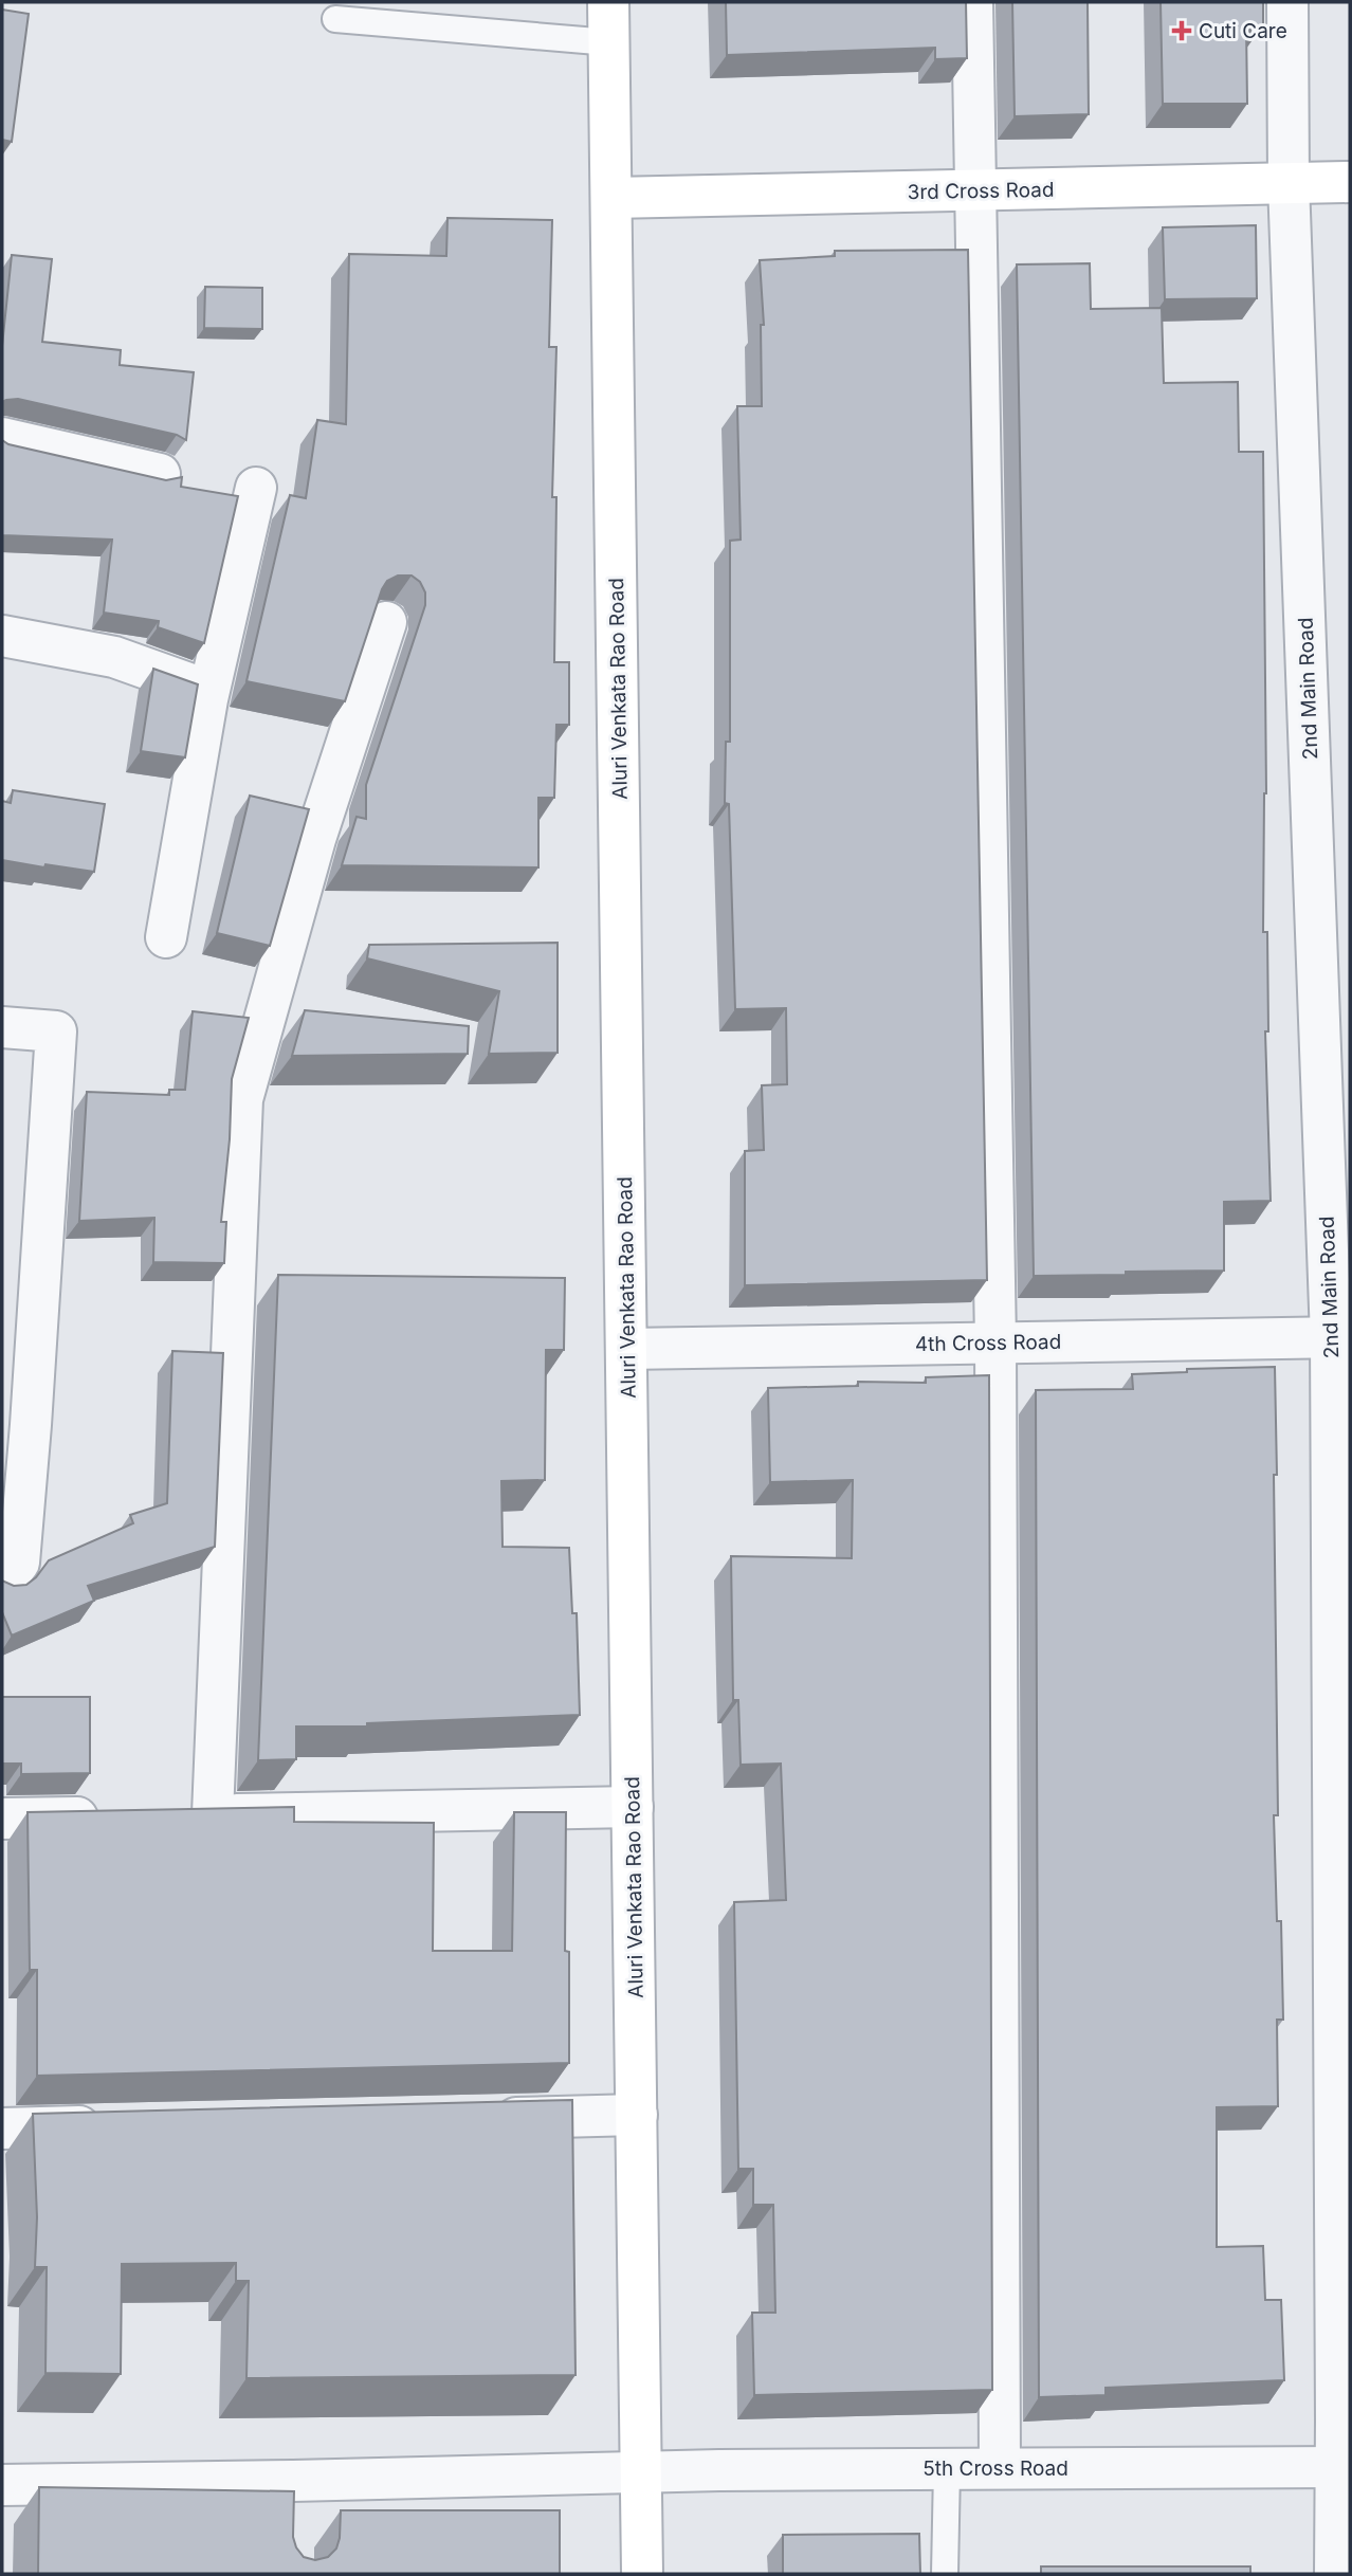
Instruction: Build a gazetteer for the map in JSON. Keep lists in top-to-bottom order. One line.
{"streets":{"main road":["3rd Cross Road","Aluri Venkata Rao Road"],"street":["2nd Main Road","4th Cross Road","5th Cross Road"]},"crossings":[["3rd Cross Road","Aluri Venkata Rao Road"],["3rd Cross Road","2nd Main Road"],["Aluri Venkata Rao Road","4th Cross Road"],["Aluri Venkata Rao Road","5th Cross Road"],["2nd Main Road","4th Cross Road"],["2nd Main Road","5th Cross Road"]],"places":{"health":["Cuti Care"]}}
